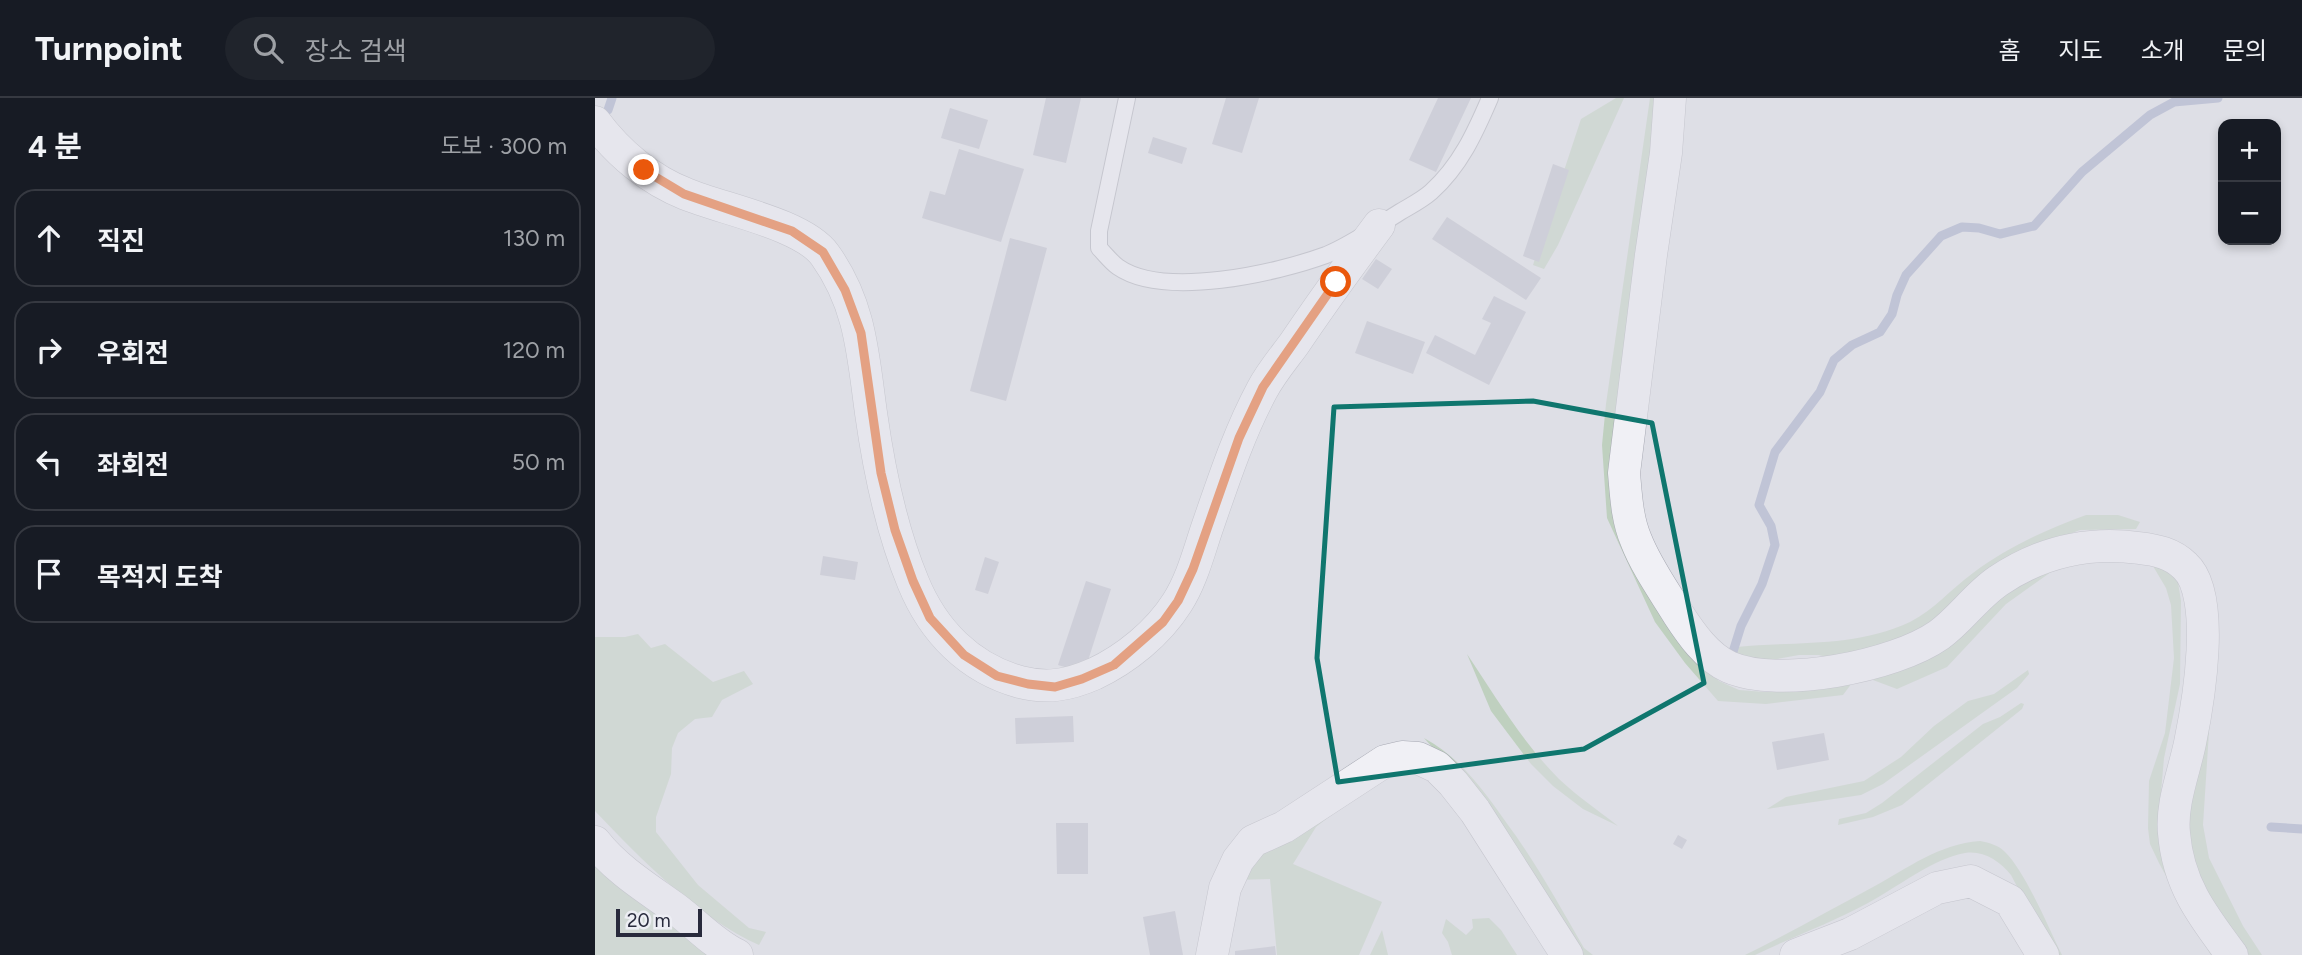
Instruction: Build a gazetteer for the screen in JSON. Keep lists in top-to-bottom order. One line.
{"scale_bar":"20 m","page":{"header":"Turnpoint","search":"장소 검색","nav":["홈","지도","소개","문의"],"heading":["4 분","도보 · 300 m"],"map_buttons":["+","−"],"list":[["직진","130 m"],["우회전","120 m"],["좌회전","50 m"],"목적지 도착"],"scale":"20 m"}}
